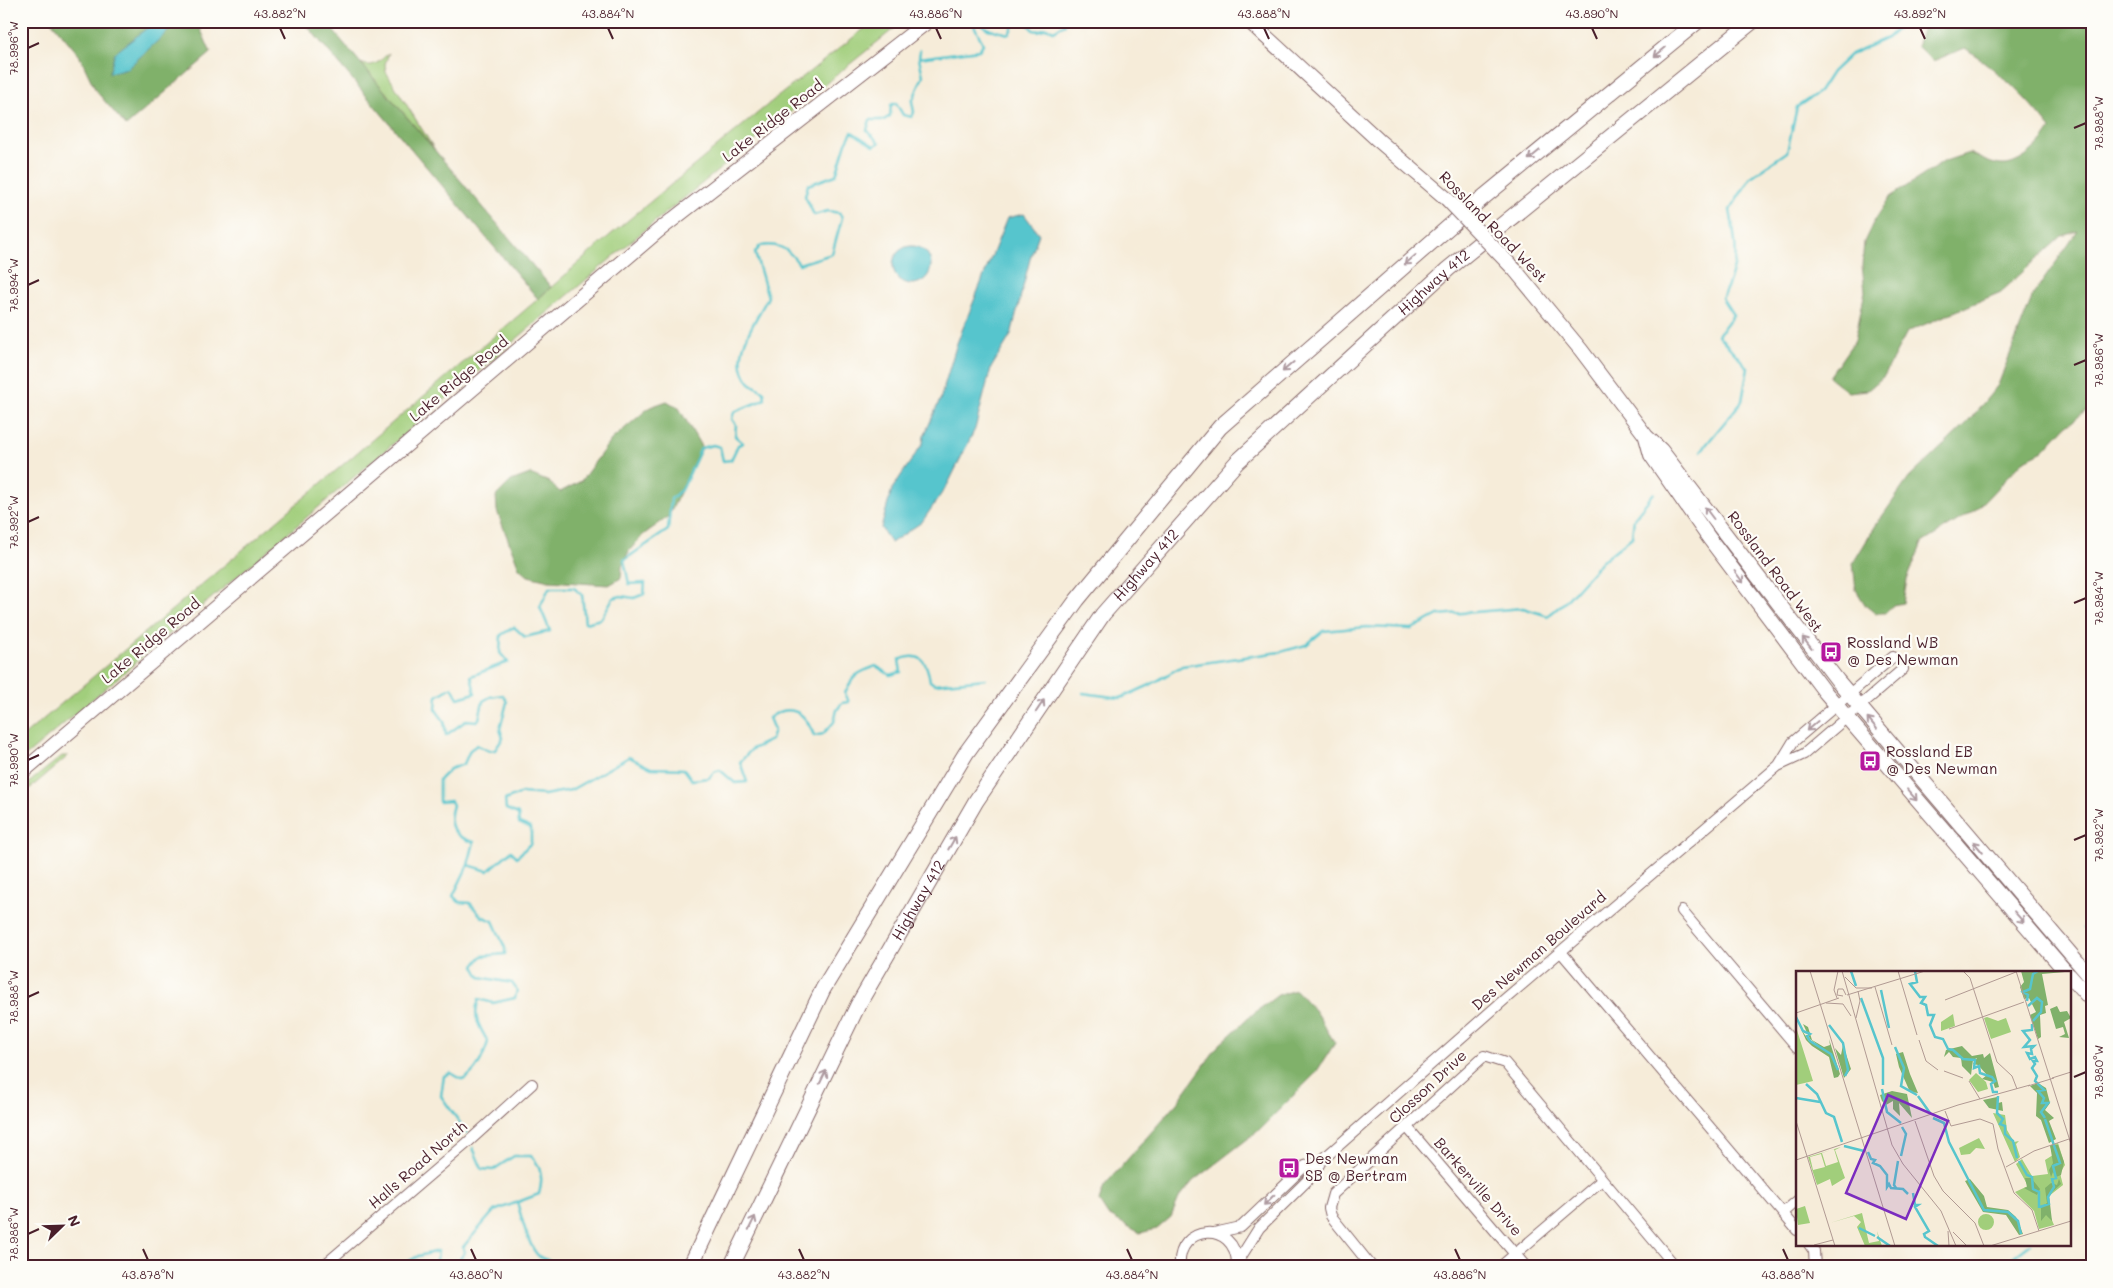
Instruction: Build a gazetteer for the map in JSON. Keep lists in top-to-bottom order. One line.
{"streets":{"highway":["Highway 412"],"main road":["Lake Ridge Road","Rossland Road West"],"street":["Des Newman Boulevard","Closson Drive","Halls Road North","Barkerville Drive"]},"crossings":[["Rossland Road West","Des Newman Boulevard"],["Closson Drive","Barkerville Drive"]],"places":{"bus stop":["Rossland WB @ Des Newman","Rossland EB @ Des Newman","Des Newman SB @ Bertram"]},"north":"top right","coordinates":["43.882°N","43.884°N","43.886°N","43.888°N","43.890°N","43.892°N","78.996°W","78.988°W","78.994°W","78.986°W","78.992°W","78.984°W","78.990°W","78.982°W","78.980°W","43.878°N","43.880°N"]}
